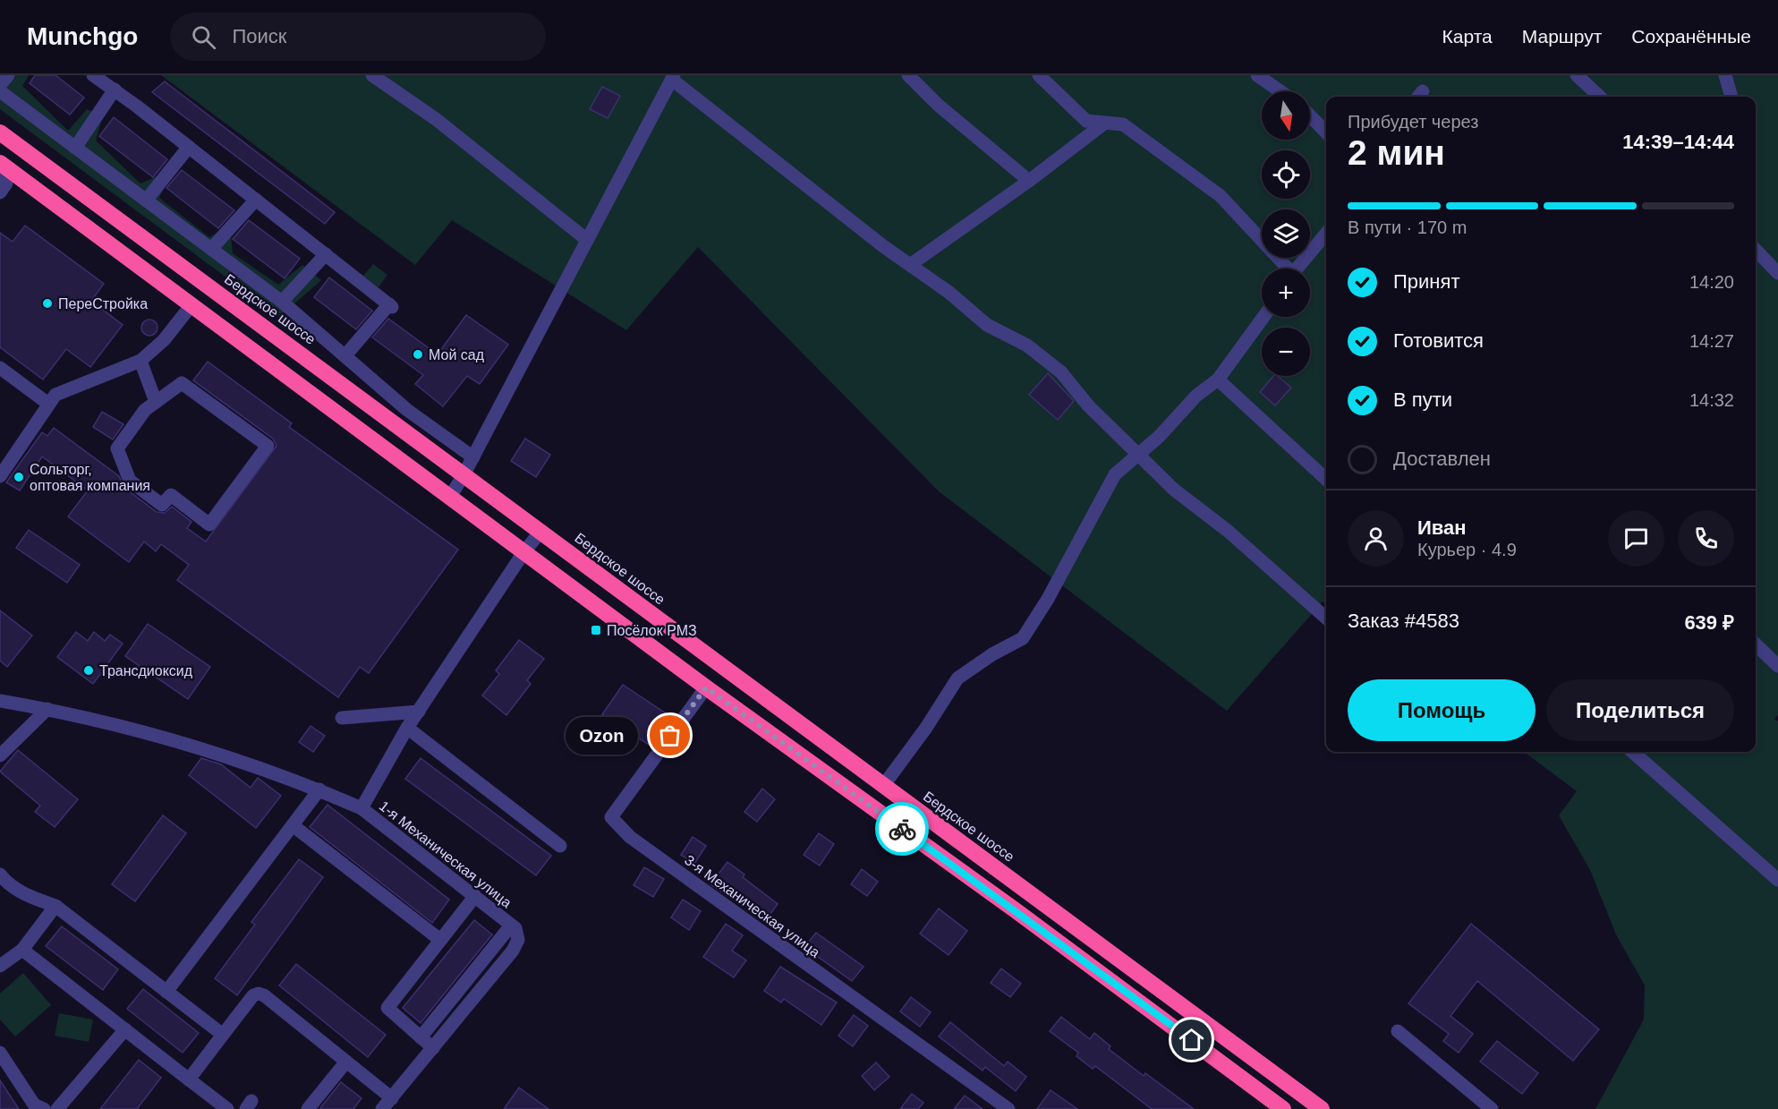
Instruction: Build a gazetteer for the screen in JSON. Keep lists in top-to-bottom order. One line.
{"streets":{"highway":["Бердское шоссе"],"street":["1-я Механическая улица","3-я Механическая улица"]},"crossings":[["Бердское шоссе","1-я Механическая улица"]],"places":{"other":["ПереСтройка","Мой сад","Сольторг, оптовая компания","Трансдиоксид","Ozon"],"transit":["Посёлок РМЗ"]},"north":"bottom","page":{"header":"Munchgo","search":"Поиск","nav":["Карта","Маршрут","Сохранённые"],"map_buttons":["+","−"],"heading":["2 мин","Прибудет через","14:39–14:44"],"panel":["Иван","Курьер · 4.9","Заказ #4583","639 ₽"],"bar":"В пути · 170 m","list":[["Принят","14:20"],["Готовится","14:27"],["В пути","14:32"],"Доставлен"],"buttons":["Помощь","Поделиться"],"bubble":"Ozon"}}
